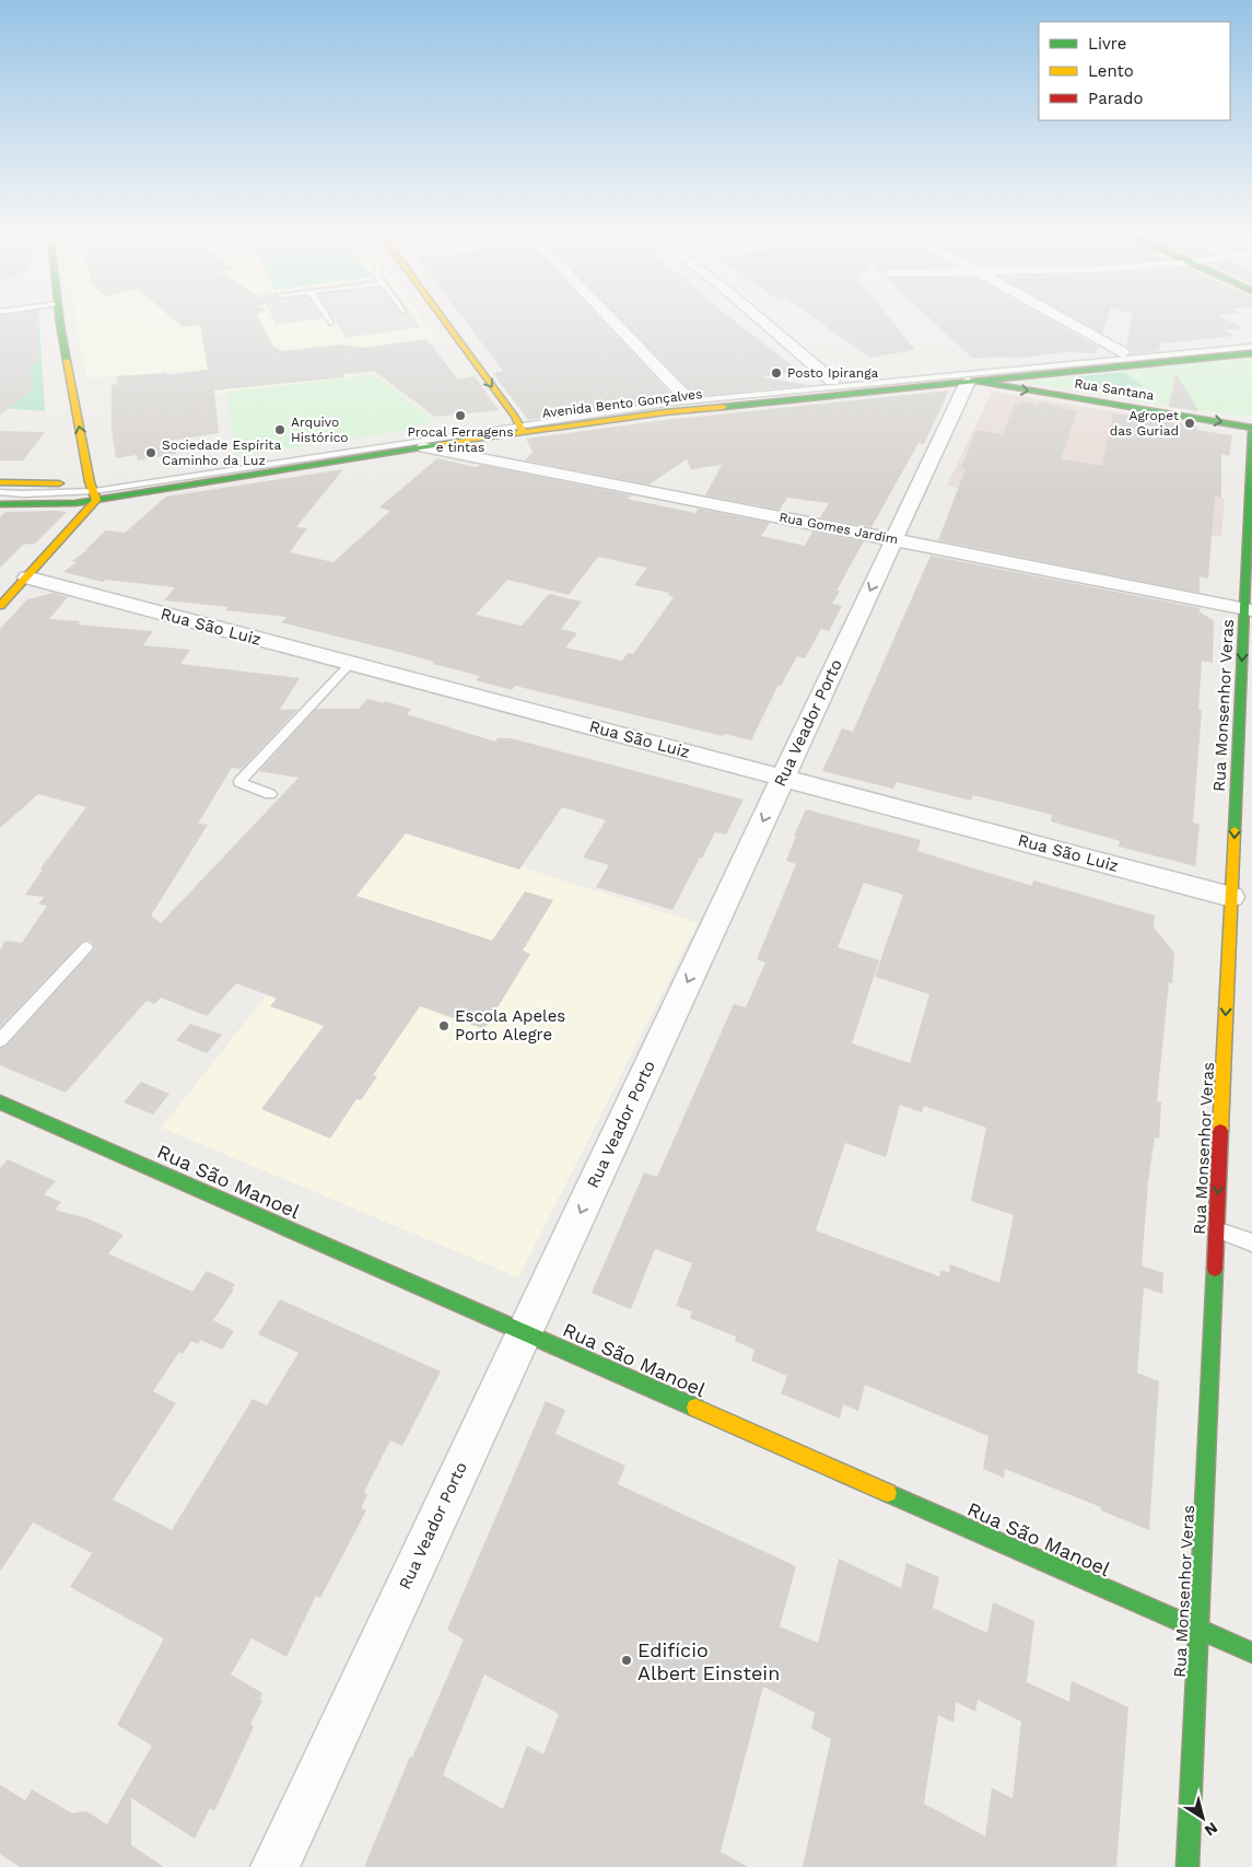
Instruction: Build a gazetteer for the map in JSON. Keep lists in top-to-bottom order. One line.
{"streets":{"street":["Rua Santana","Avenida Bento Gonçalves","Rua Gomes Jardim","Rua São Luiz","Rua Monsenhor Veras","Rua Veador Porto","Rua São Manoel"]},"crossings":[["Rua Santana","Avenida Bento Gonçalves"],["Rua Santana","Rua Monsenhor Veras"],["Rua Santana","Rua Veador Porto"],["Avenida Bento Gonçalves","Rua Gomes Jardim"],["Avenida Bento Gonçalves","Rua Veador Porto"],["Rua Gomes Jardim","Rua Monsenhor Veras"],["Rua Gomes Jardim","Rua Veador Porto"],["Rua São Luiz","Rua Monsenhor Veras"],["Rua São Luiz","Rua Veador Porto"],["Rua Monsenhor Veras","Rua São Manoel"],["Rua Veador Porto","Rua São Manoel"]],"one_way":["Rua Santana","Rua Monsenhor Veras","Rua Veador Porto"],"places":["Posto Ipiranga","Procal Ferragens e tintas","Agropet das Guriad","Arquivo Histórico","Sociedade Espírita Caminho da Luz","Escola Apeles Porto Alegre","Edifício Albert Einstein"],"legend":["Livre","Lento","Parado"],"north":"bottom right"}
